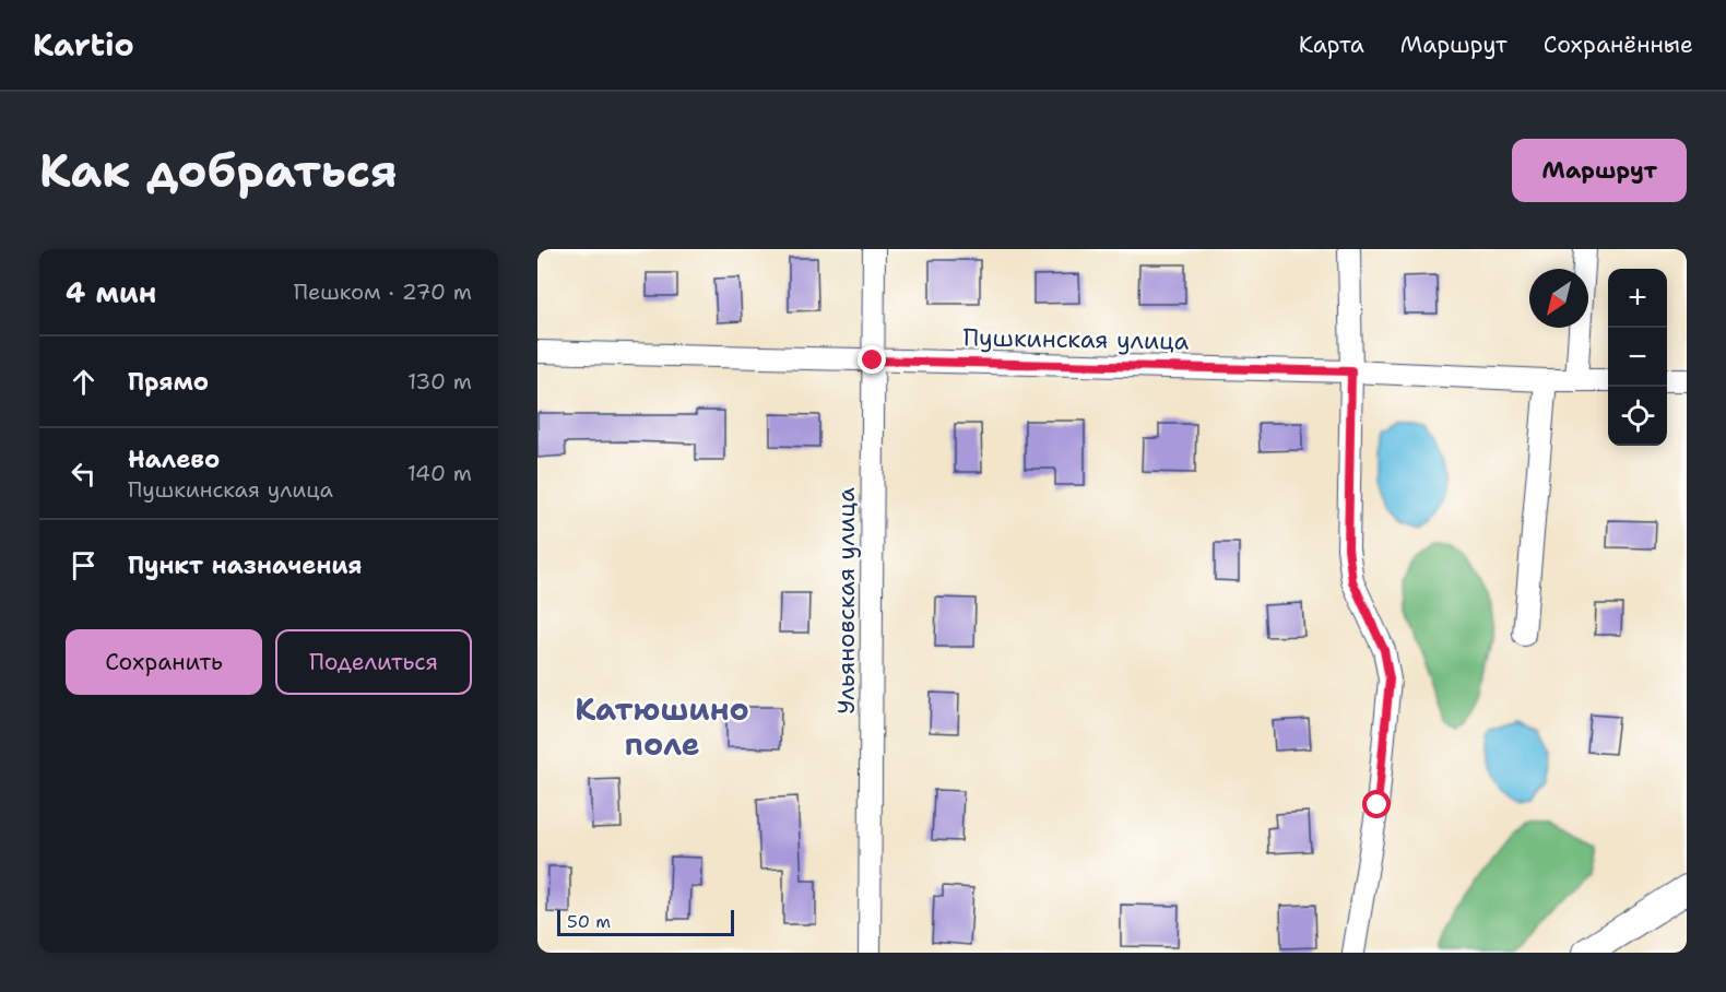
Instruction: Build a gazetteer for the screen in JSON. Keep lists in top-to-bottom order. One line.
{"streets":{"street":["Пушкинская улица","Ульяновская улица"]},"crossings":[["Пушкинская улица","Ульяновская улица"]],"districts":["Катюшино поле"],"scale_bar":"50 m","north":"bottom left","page":{"header":"Kartio","nav":["Карта","Маршрут","Сохранённые"],"buttons":["Маршрут",["Сохранить","Поделиться"]],"title":"Как добраться","heading":["4 мин","Пешком · 270 m"],"map_buttons":["+","−"],"list":[["Прямо","130 m"],["Налево","Пушкинская улица","140 m"],"Пункт назначения"],"scale":"50 m"}}
